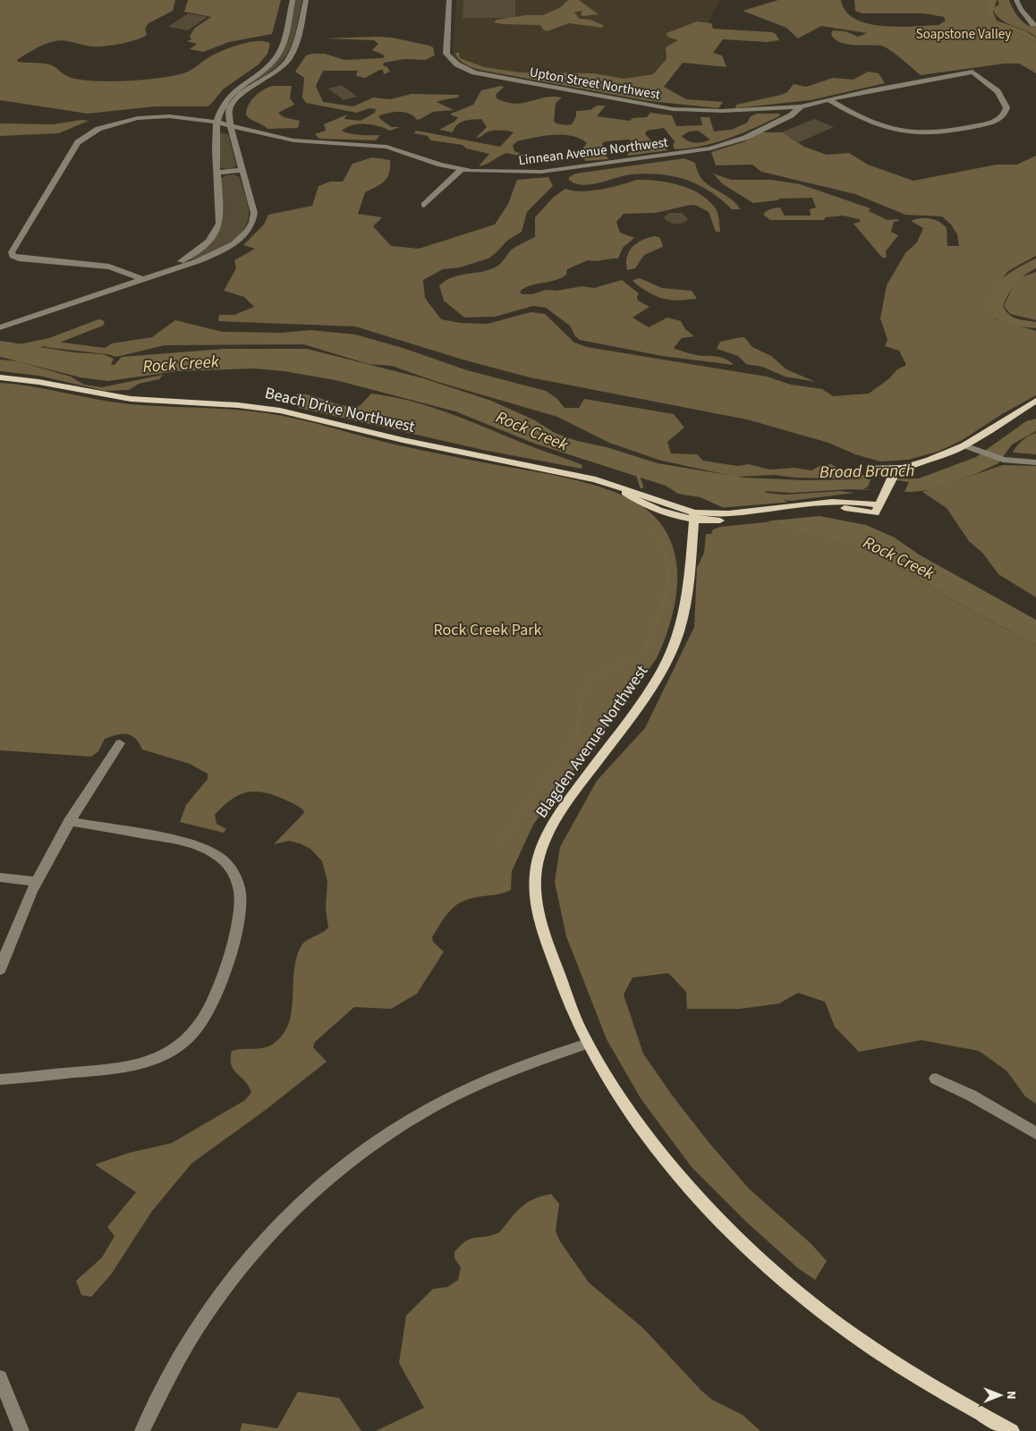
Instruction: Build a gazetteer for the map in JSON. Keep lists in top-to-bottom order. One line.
{"streets":{"main road":["Beach Drive Northwest","Blagden Avenue Northwest"],"street":["Upton Street Northwest","Linnean Avenue Northwest"]},"crossings":[["Upton Street Northwest","Linnean Avenue Northwest"],["Beach Drive Northwest","Blagden Avenue Northwest"]],"water":["Rock Creek","Broad Branch"],"parks":["Soapstone Valley","Rock Creek Park"],"north":"right"}
